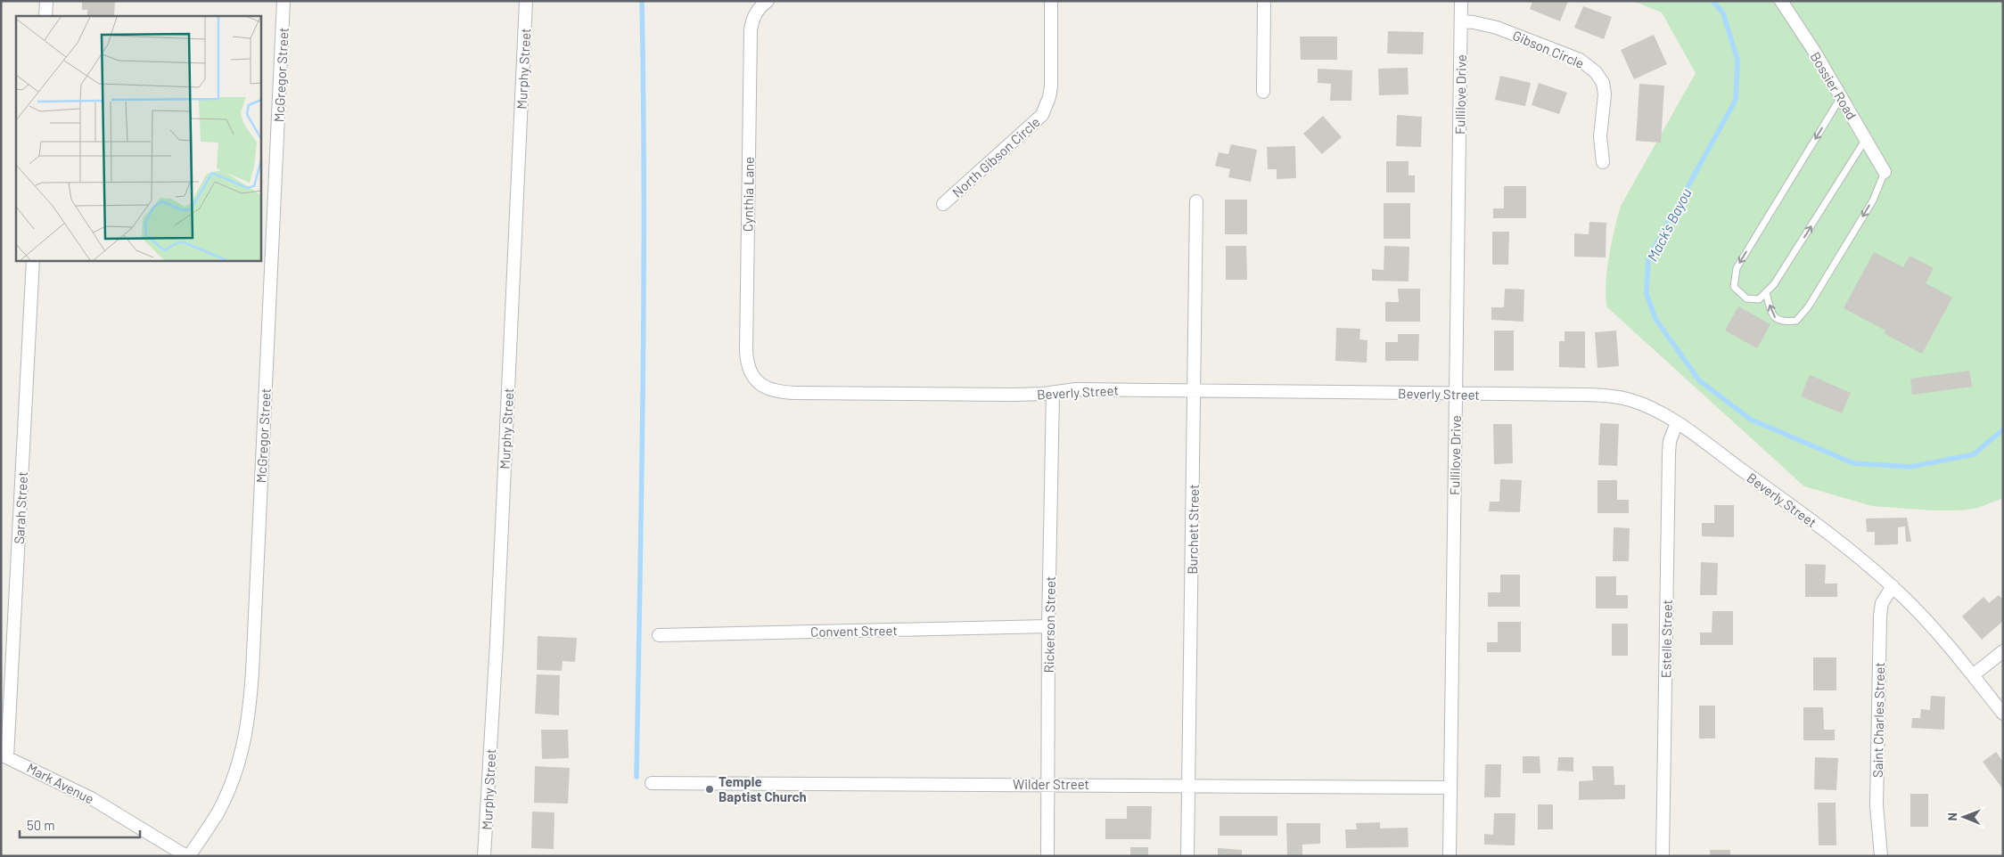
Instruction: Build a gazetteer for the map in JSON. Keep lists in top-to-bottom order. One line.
{"streets":{"street":["Gibson Circle","Murphy Street","McGregor Street","Bossier Road","Fullilove Drive","North Gibson Circle","Cynthia Lane","Beverly Street","Sarah Street","Burchett Street","Rickerson Street","Convent Street","Estelle Street","Saint Charles Street","Mark Avenue","Wilder Street"]},"crossings":[["Gibson Circle","Fullilove Drive"],["McGregor Street","Mark Avenue"],["Fullilove Drive","Beverly Street"],["Fullilove Drive","Wilder Street"],["Cynthia Lane","Beverly Street"],["Beverly Street","Burchett Street"],["Beverly Street","Rickerson Street"],["Beverly Street","Estelle Street"],["Beverly Street","Saint Charles Street"],["Sarah Street","Mark Avenue"],["Burchett Street","Wilder Street"],["Rickerson Street","Convent Street"],["Rickerson Street","Wilder Street"]],"water":["Mack's Bayou"],"places":["Temple Baptist Church"],"scale_bar":"50 m","north":"left"}
